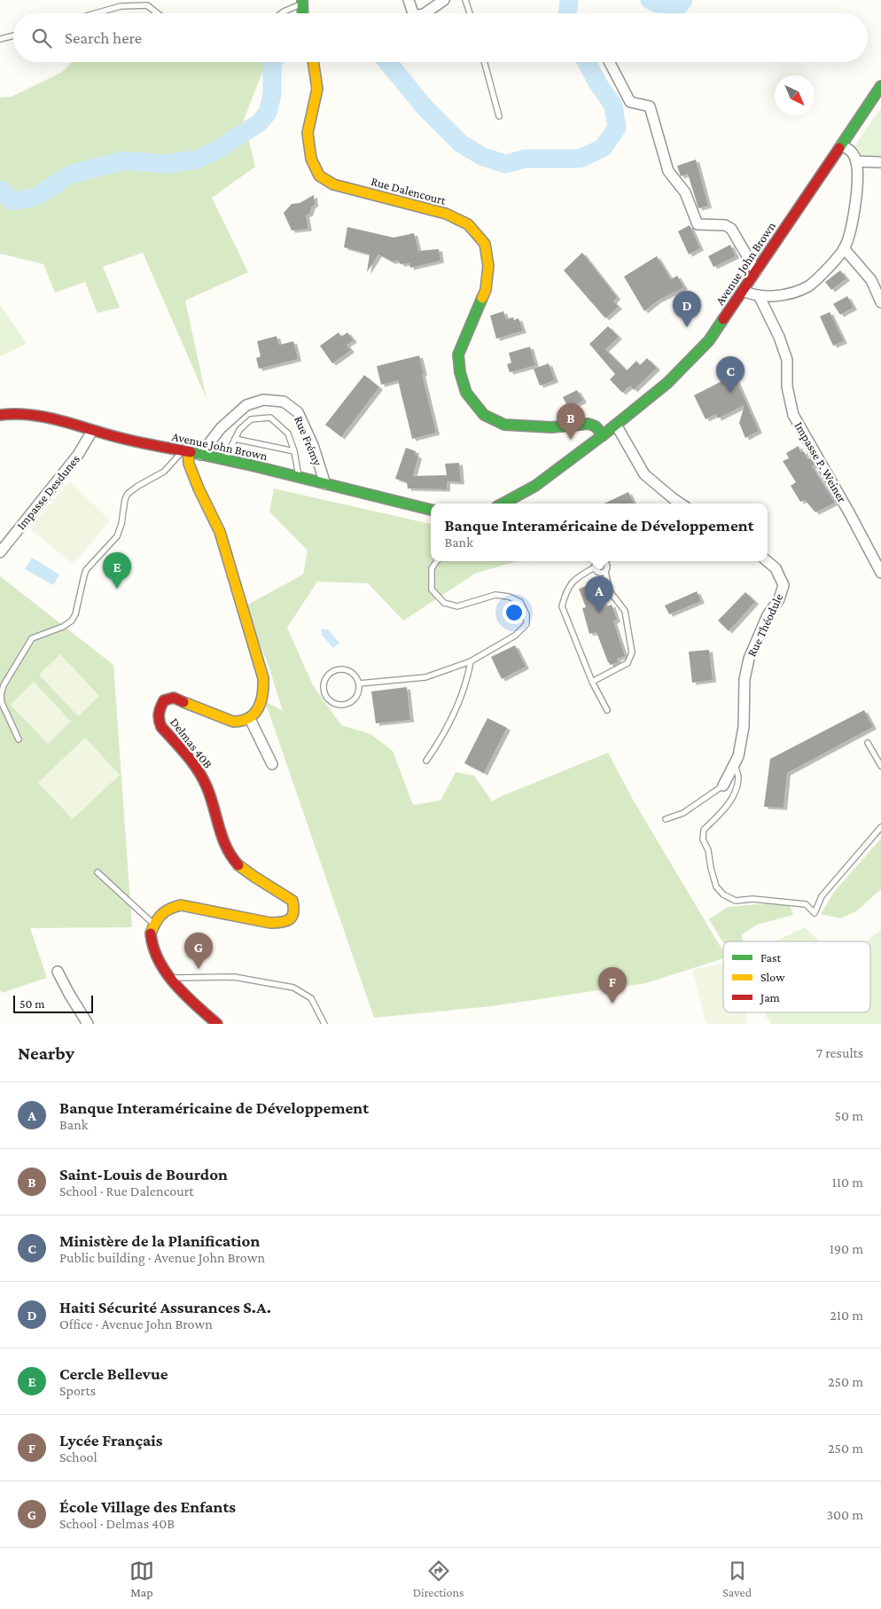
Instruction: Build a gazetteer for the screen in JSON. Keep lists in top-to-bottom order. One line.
{"streets":{"street":["Rue Dalencourt","Avenue John Brown","Rue Frémy","Impasse P. Weiner","Impasse Desdunes","Rue Théodule","Delmas 40B"]},"crossings":[["Rue Dalencourt","Avenue John Brown"],["Avenue John Brown","Rue Frémy"],["Avenue John Brown","Impasse Desdunes"]],"legend":["Fast","Slow","Jam"],"scale_bar":"50 m","north":"bottom right","page":{"search":"Search here","pins":["D","C","B","E","A","G","F"],"popup":["Banque Interaméricaine de Développement","Bank"],"scale":"50 m","heading":["Nearby","7 results"],"list":[{"mark":"A","name":"Banque Interaméricaine de Développement","note":"Bank","value":"50 m"},{"mark":"B","name":"Saint-Louis de Bourdon","note":"School · Rue Dalencourt","value":"110 m"},{"mark":"C","name":"Ministère de la Planification","note":"Public building · Avenue John Brown","value":"190 m"},{"mark":"D","name":"Haiti Sécurité Assurances S.A.","note":"Office · Avenue John Brown","value":"210 m"},{"mark":"E","name":"Cercle Bellevue","note":"Sports","value":"250 m"},{"mark":"F","name":"Lycée Français","note":"School","value":"250 m"},{"mark":"G","name":"École Village des Enfants","note":"School · Delmas 40B","value":"300 m"}],"nav":["Map","Directions","Saved"]}}
